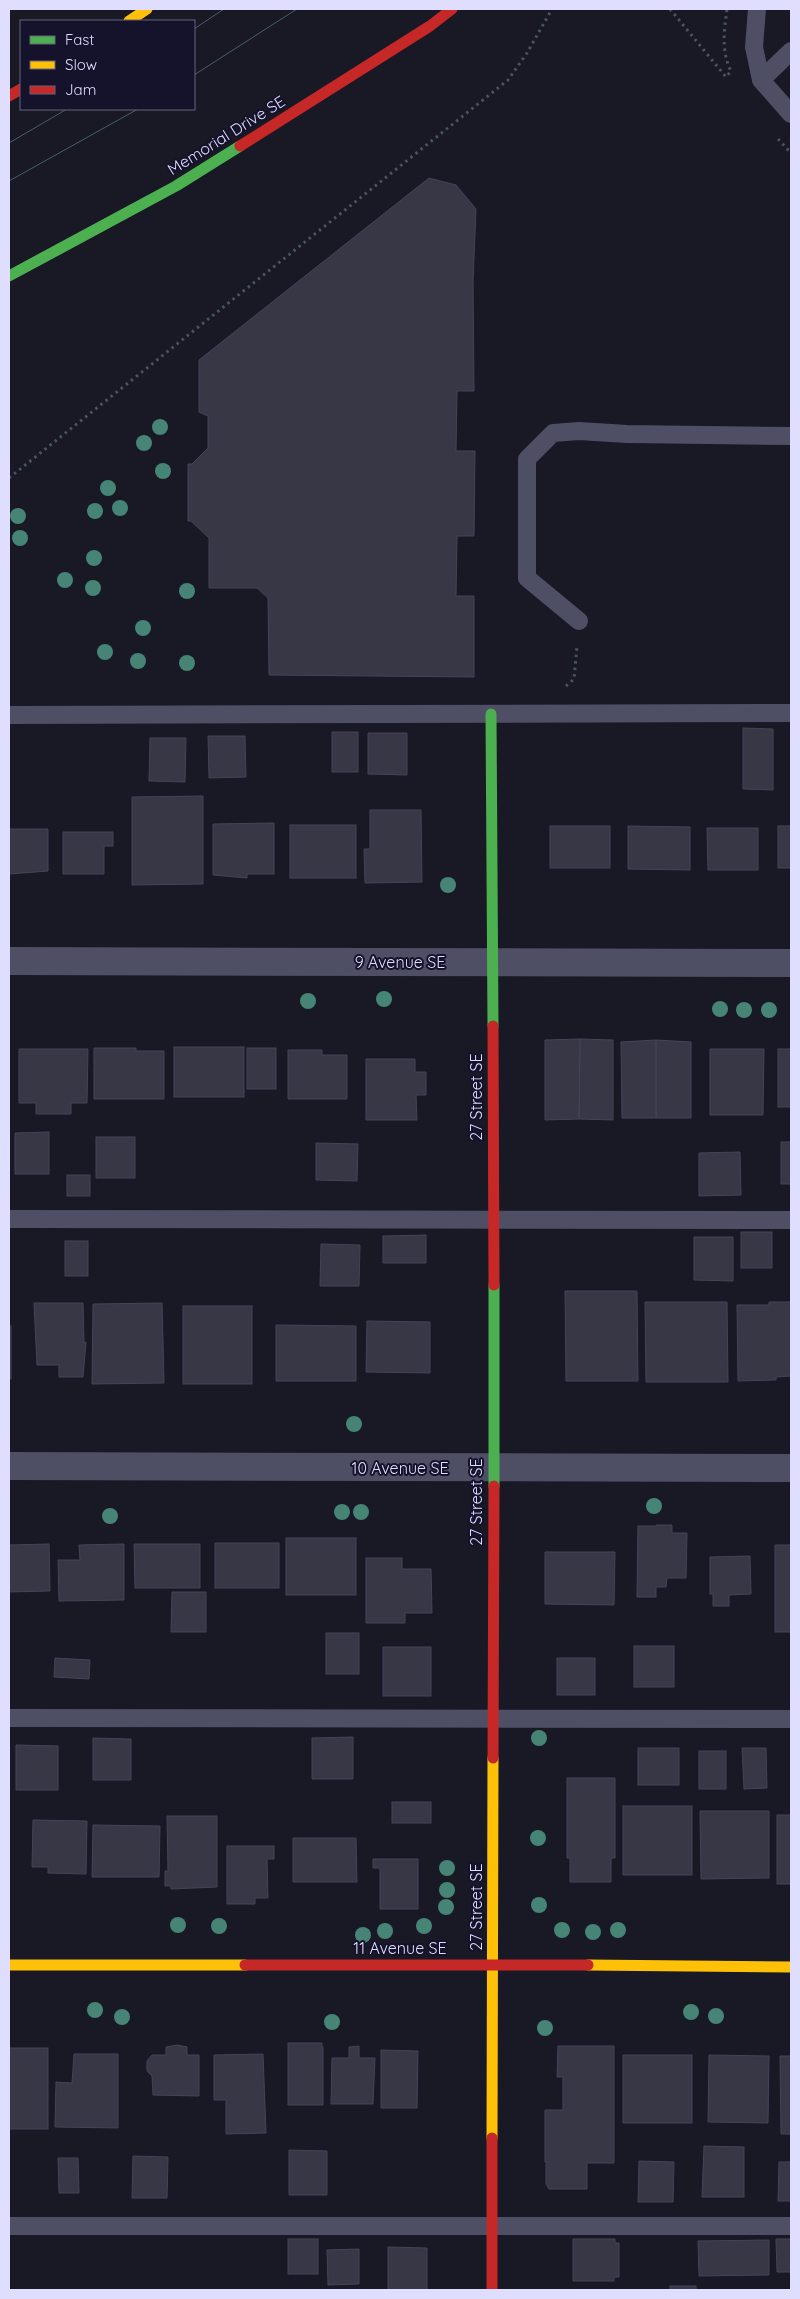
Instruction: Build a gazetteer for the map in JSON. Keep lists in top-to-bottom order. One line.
{"streets":{"street":["Memorial Drive SE","9 Avenue SE","27 Street SE","10 Avenue SE","11 Avenue SE"]},"crossings":[["9 Avenue SE","27 Street SE"],["27 Street SE","10 Avenue SE"],["27 Street SE","11 Avenue SE"]],"legend":["Fast","Slow","Jam"]}
